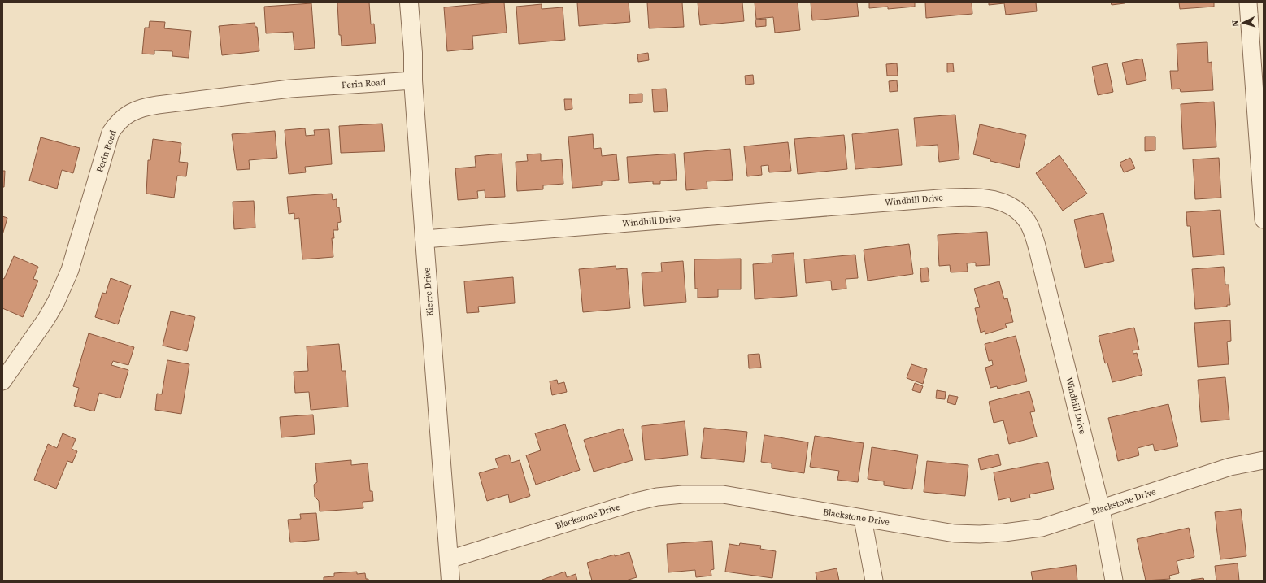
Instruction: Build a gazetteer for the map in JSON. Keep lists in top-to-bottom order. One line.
{"streets":{"street":["Perin Road","Windhill Drive","Kierre Drive","Blackstone Drive"]},"crossings":[["Perin Road","Kierre Drive"],["Windhill Drive","Kierre Drive"],["Windhill Drive","Blackstone Drive"],["Kierre Drive","Blackstone Drive"]],"north":"left"}
